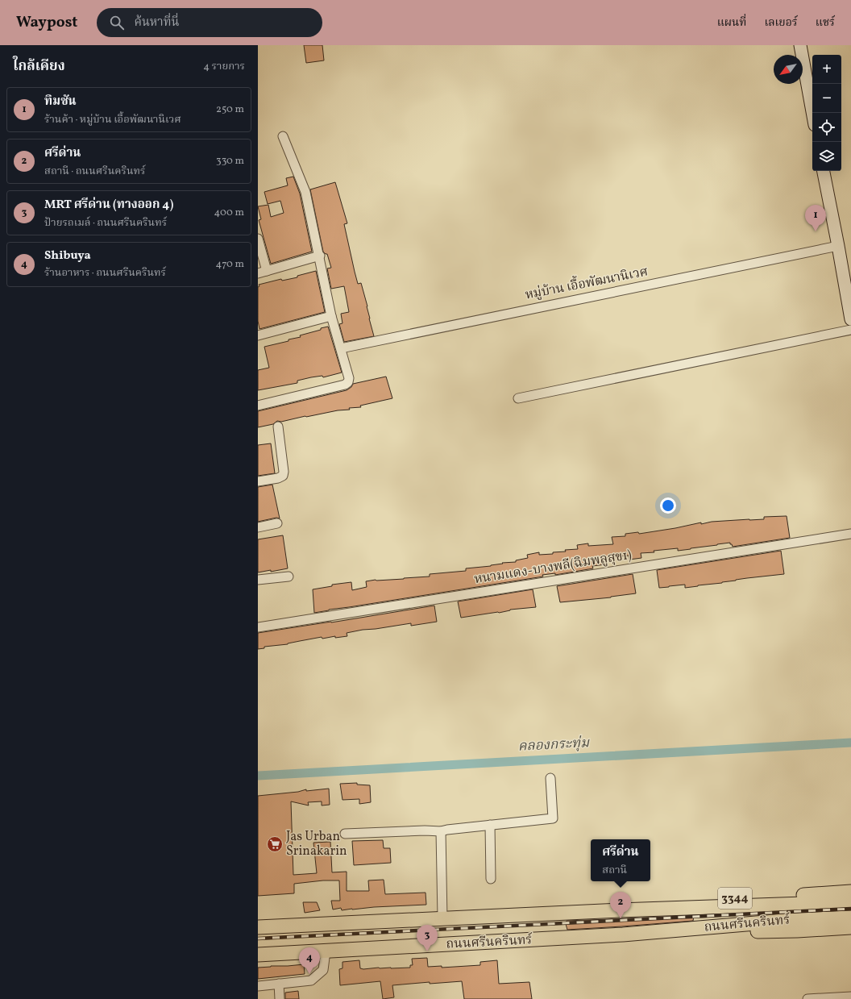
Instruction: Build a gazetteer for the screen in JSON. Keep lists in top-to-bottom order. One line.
{"streets":{"main road":["3344","ถนนศรีนครินทร์"],"street":["หมู่บ้าน เอื้อพัฒนานิเวศ","หนามแดง-บางพลี(ฉิมพลูสุข1)"]},"water":["คลองกระทุ่ม"],"places":{"supermarket":["Jas Urban Srinakarin"]},"north":"bottom left","page":{"header":"Waypost","search":"ค้นหาที่นี่","nav":["แผนที่","เลเยอร์","แชร์"],"heading":["ใกล้เคียง","4 รายการ"],"map_buttons":["+","−"],"list":[{"mark":"1","name":"ทิมซัน","note":"ร้านค้า · หมู่บ้าน เอื้อพัฒนานิเวศ","value":"250 m"},{"mark":"2","name":"ศรีด่าน","note":"สถานี · ถนนศรีนครินทร์","value":"330 m"},{"mark":"3","name":"MRT ศรีด่าน (ทางออก 4)","note":"ป้ายรถเมล์ · ถนนศรีนครินทร์","value":"400 m"},{"mark":"4","name":"Shibuya","note":"ร้านอาหาร · ถนนศรีนครินทร์","value":"470 m"}],"pins":["1","2","3","4"],"popup":["ศรีด่าน","สถานี"]}}
